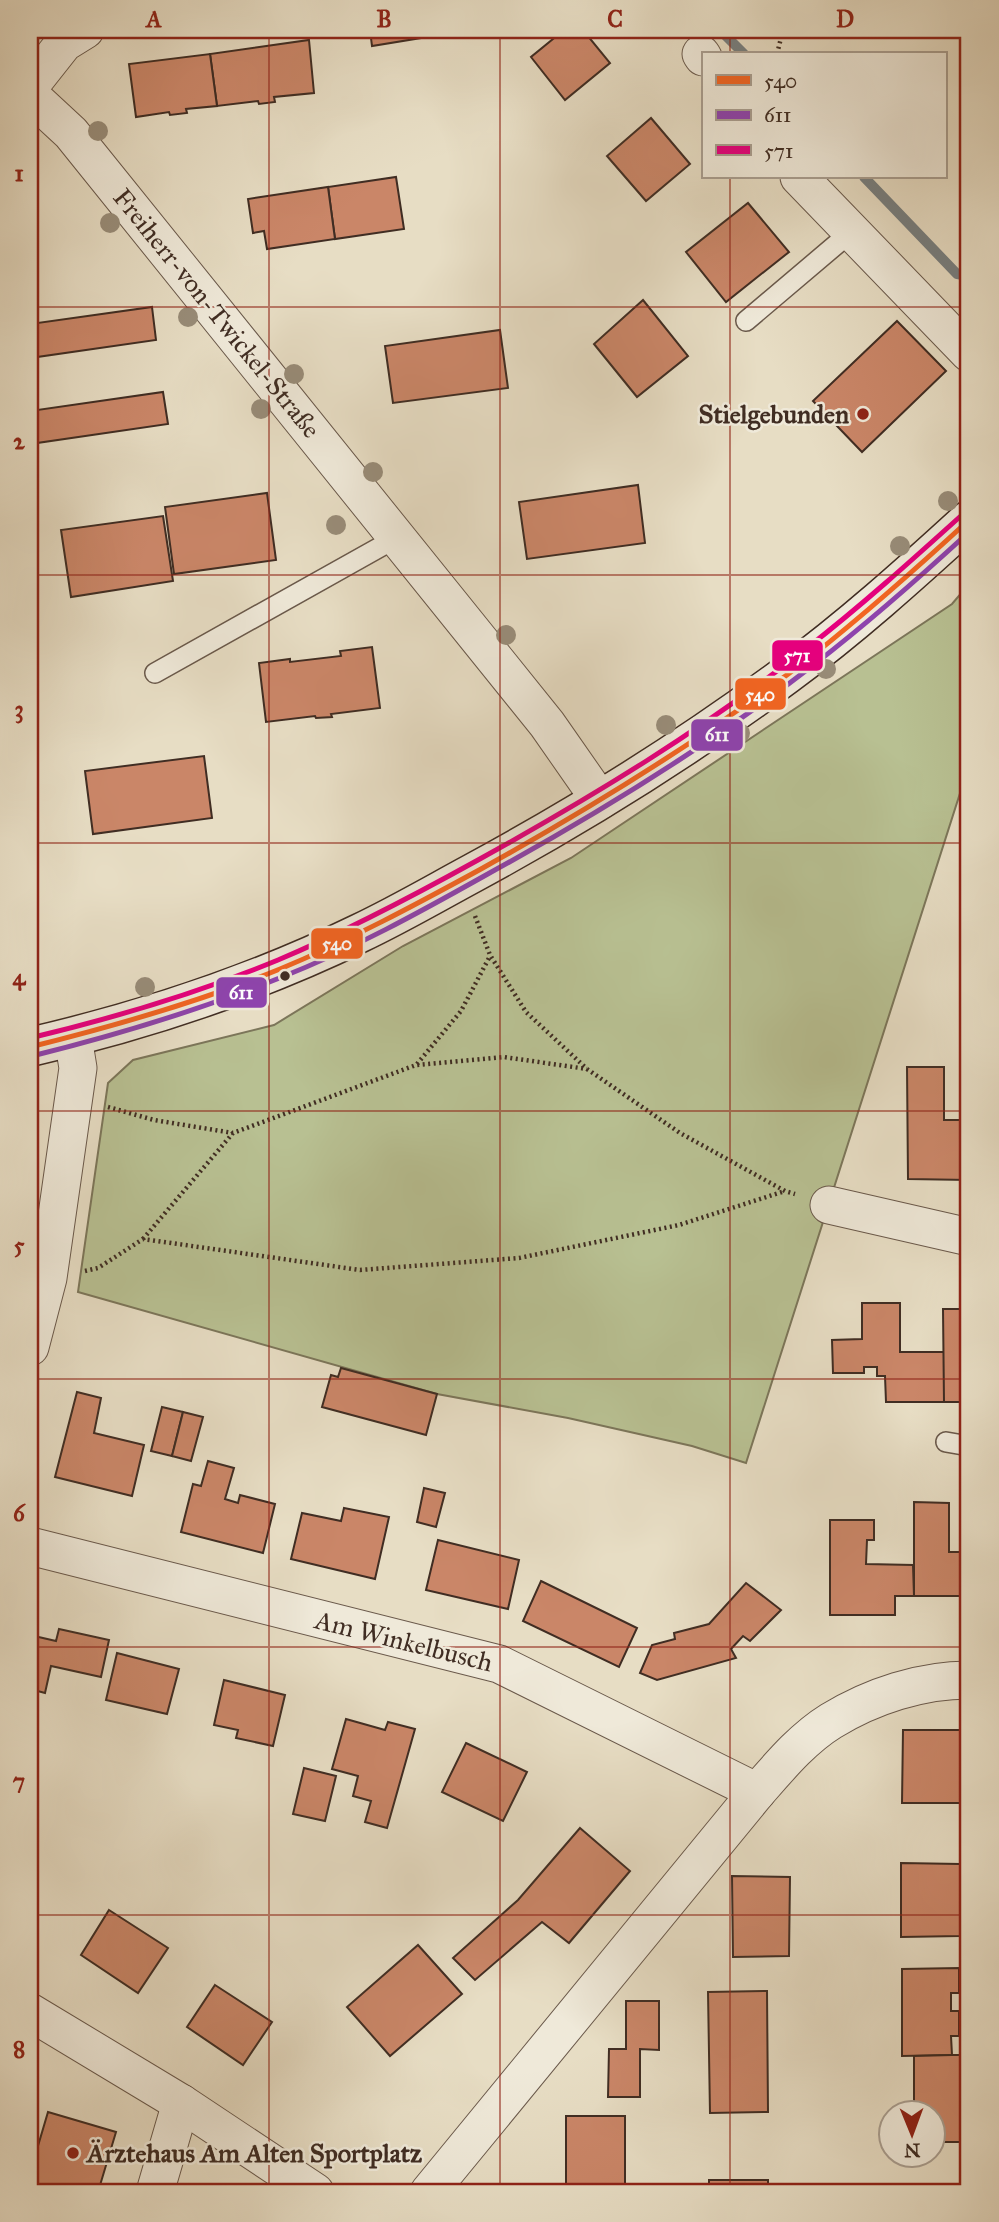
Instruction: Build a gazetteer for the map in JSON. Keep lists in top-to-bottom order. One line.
{"streets":{"street":["Freiherr-von-Twickel-Straße","Am Winkelbusch"]},"places":["Stielgebunden","Ärztehaus Am Alten Sportplatz"],"lines":["transit line 571","transit line 540","transit line 611"],"legend":["540","611","571"],"north":"bottom","grid":{"columns":["A","B","C","D"],"rows":["1","2","3","4","5","6","7","8"]}}
